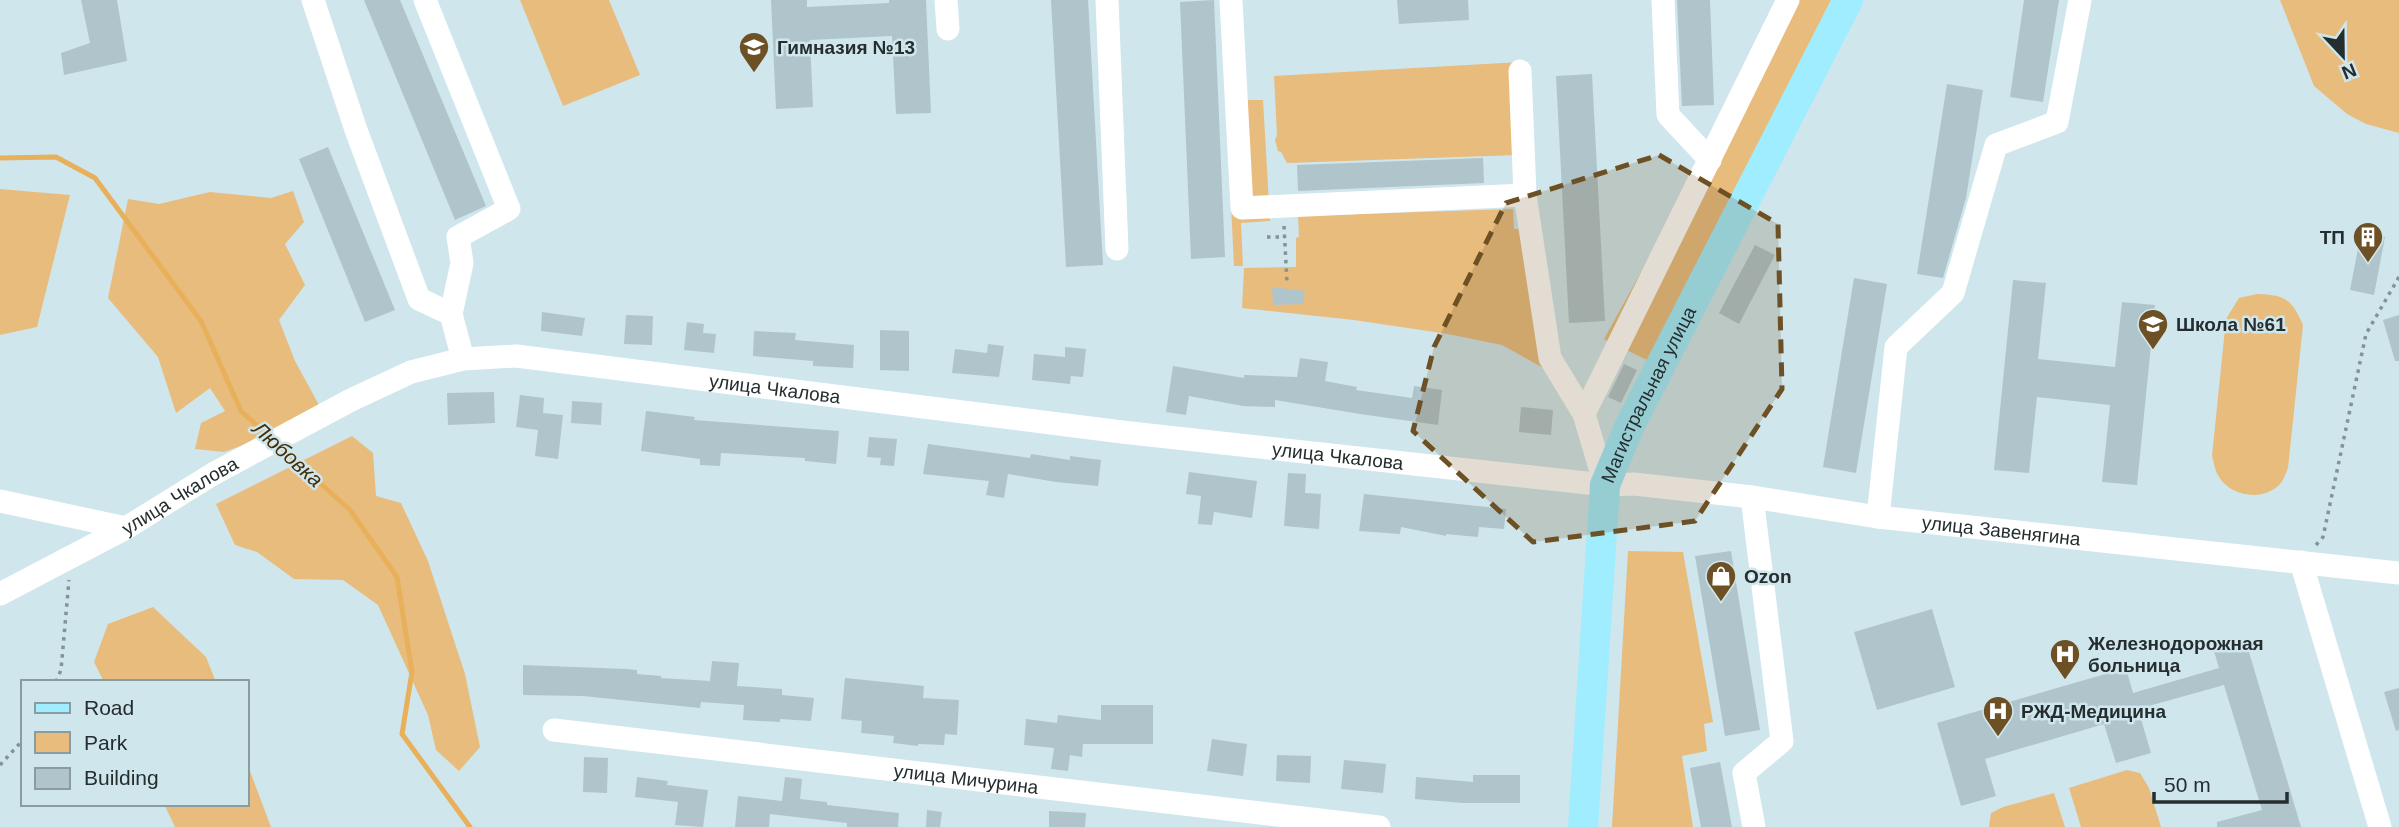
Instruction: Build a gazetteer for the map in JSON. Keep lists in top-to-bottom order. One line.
{"streets":{"main road":["Магистральная улица"],"street":["улица Чкалова","улица Завенягина","улица Мичурина"]},"crossings":[["улица Чкалова","Магистральная улица"],["улица Чкалова","улица Завенягина"],["Магистральная улица","улица Завенягина"]],"water":["Любовка"],"places":{"school or university":["Гимназия №13","Школа №61"],"building":["ТП"],"shop":["Ozon"],"hospital":["Железнодорожная больница","РЖД-Медицина"]},"legend":["Road","Park","Building"],"scale_bar":"50 m","north":"bottom"}
